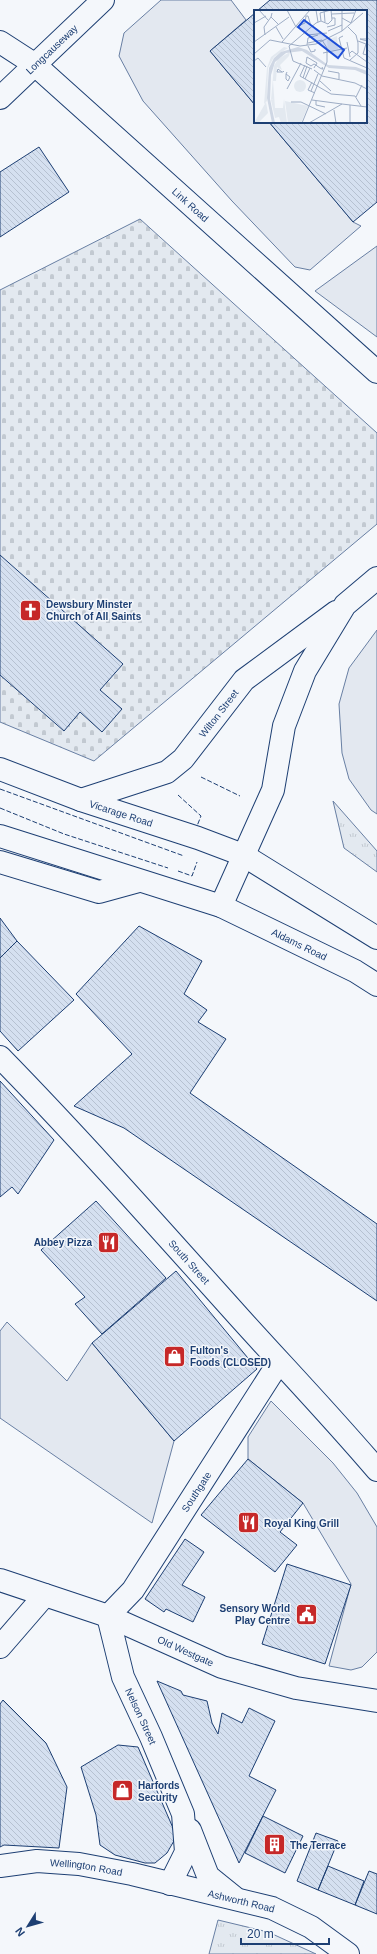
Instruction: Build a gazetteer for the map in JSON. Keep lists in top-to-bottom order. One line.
{"streets":{"main road":["Longcauseway","Link Road","Wilton Street","Vicarage Road","Aldams Road","South Street","Southgate","Old Westgate","Nelson Street","Wellington Road","Ashworth Road"]},"crossings":[["Longcauseway","Link Road"],["Wilton Street","Vicarage Road"],["Wilton Street","Aldams Road"],["South Street","Southgate"],["Southgate","Old Westgate"],["Southgate","Nelson Street"],["Old Westgate","Nelson Street"],["Nelson Street","Wellington Road"],["Nelson Street","Ashworth Road"],["Wellington Road","Ashworth Road"]],"places":{"church":["Dewsbury Minster Church of All Saints"],"restaurant":["Abbey Pizza","Royal King Grill"],"shop":["Fulton's Foods (CLOSED)","Harfords Security"],"public building":["Sensory World Play Centre"],"building":["The Terrace"]},"scale_bar":"20 m","north":"bottom left"}
